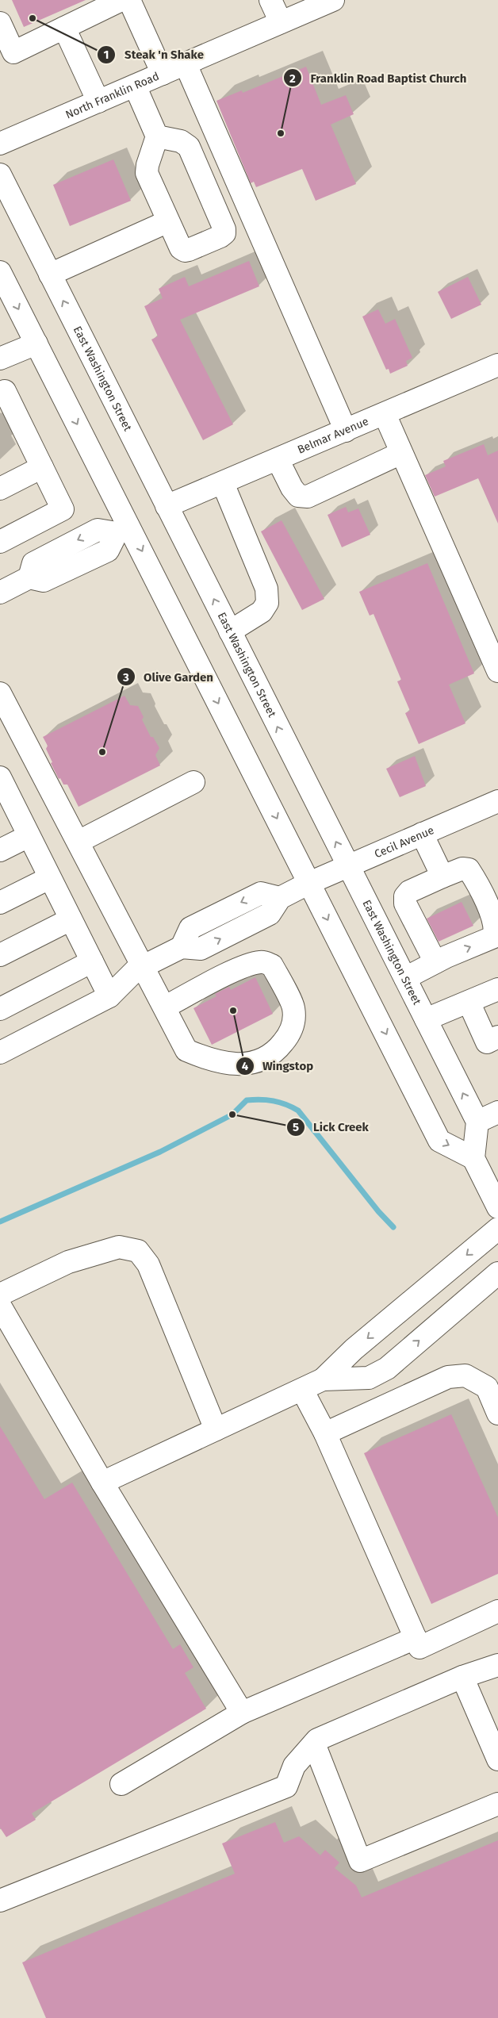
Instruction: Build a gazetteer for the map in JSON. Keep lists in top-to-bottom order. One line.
{"streets":{"main road":["North Franklin Road","East Washington Street","Belmar Avenue","Cecil Avenue"]},"crossings":[["East Washington Street","Belmar Avenue"],["East Washington Street","Cecil Avenue"]],"places":["Steak 'n Shake","Franklin Road Baptist Church","Olive Garden","Wingstop","Lick Creek"]}
